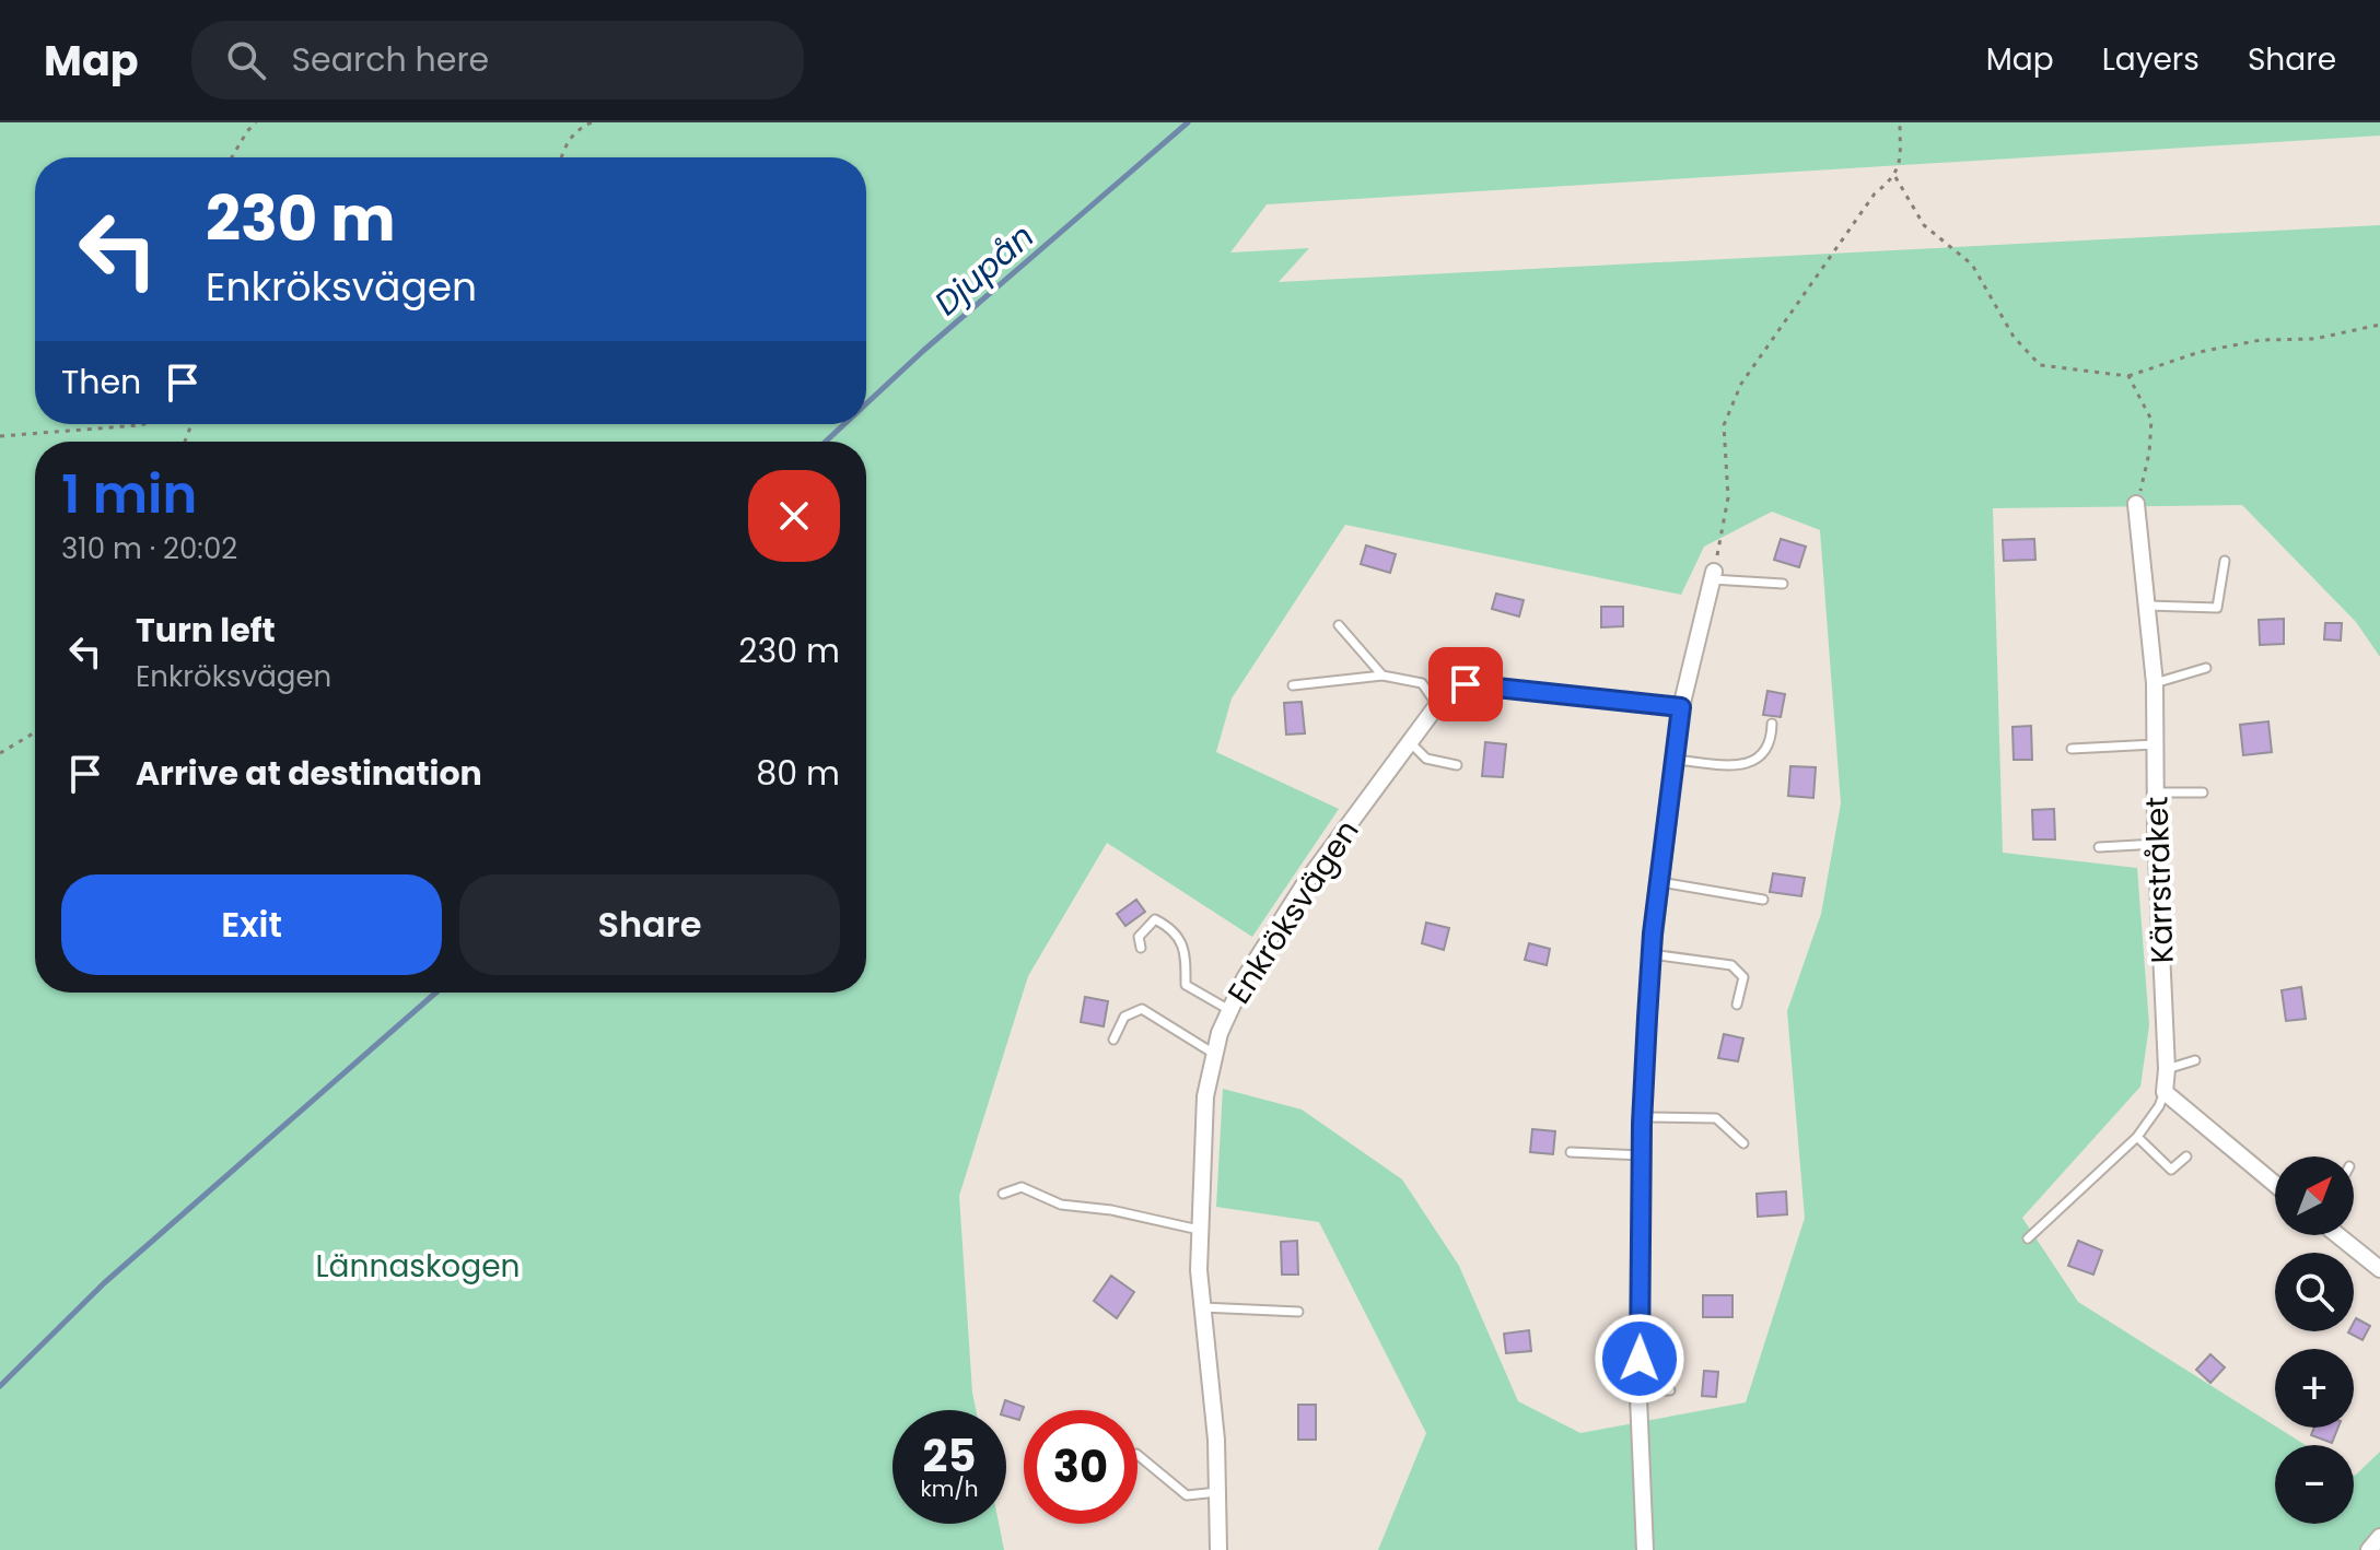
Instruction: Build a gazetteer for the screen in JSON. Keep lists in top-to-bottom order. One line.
{"streets":{"street":["Kärrstråket","Enkröksvägen"]},"water":["Djupån"],"parks":["Lännaskogen"],"north":"top right","page":{"header":"Map","search":"Search here","nav":["Map","Layers","Share"],"turn":["230 m","Enkröksvägen"],"then":"Then","heading":["1 min","310 m · 20:02"],"list":[{"name":"Turn left","note":"Enkröksvägen","value":"230 m"},{"name":"Arrive at destination","value":"80 m"}],"buttons":["Exit","Share"],"map_buttons":["+","−"],"speed":"25 km/h","limit":"30"}}
